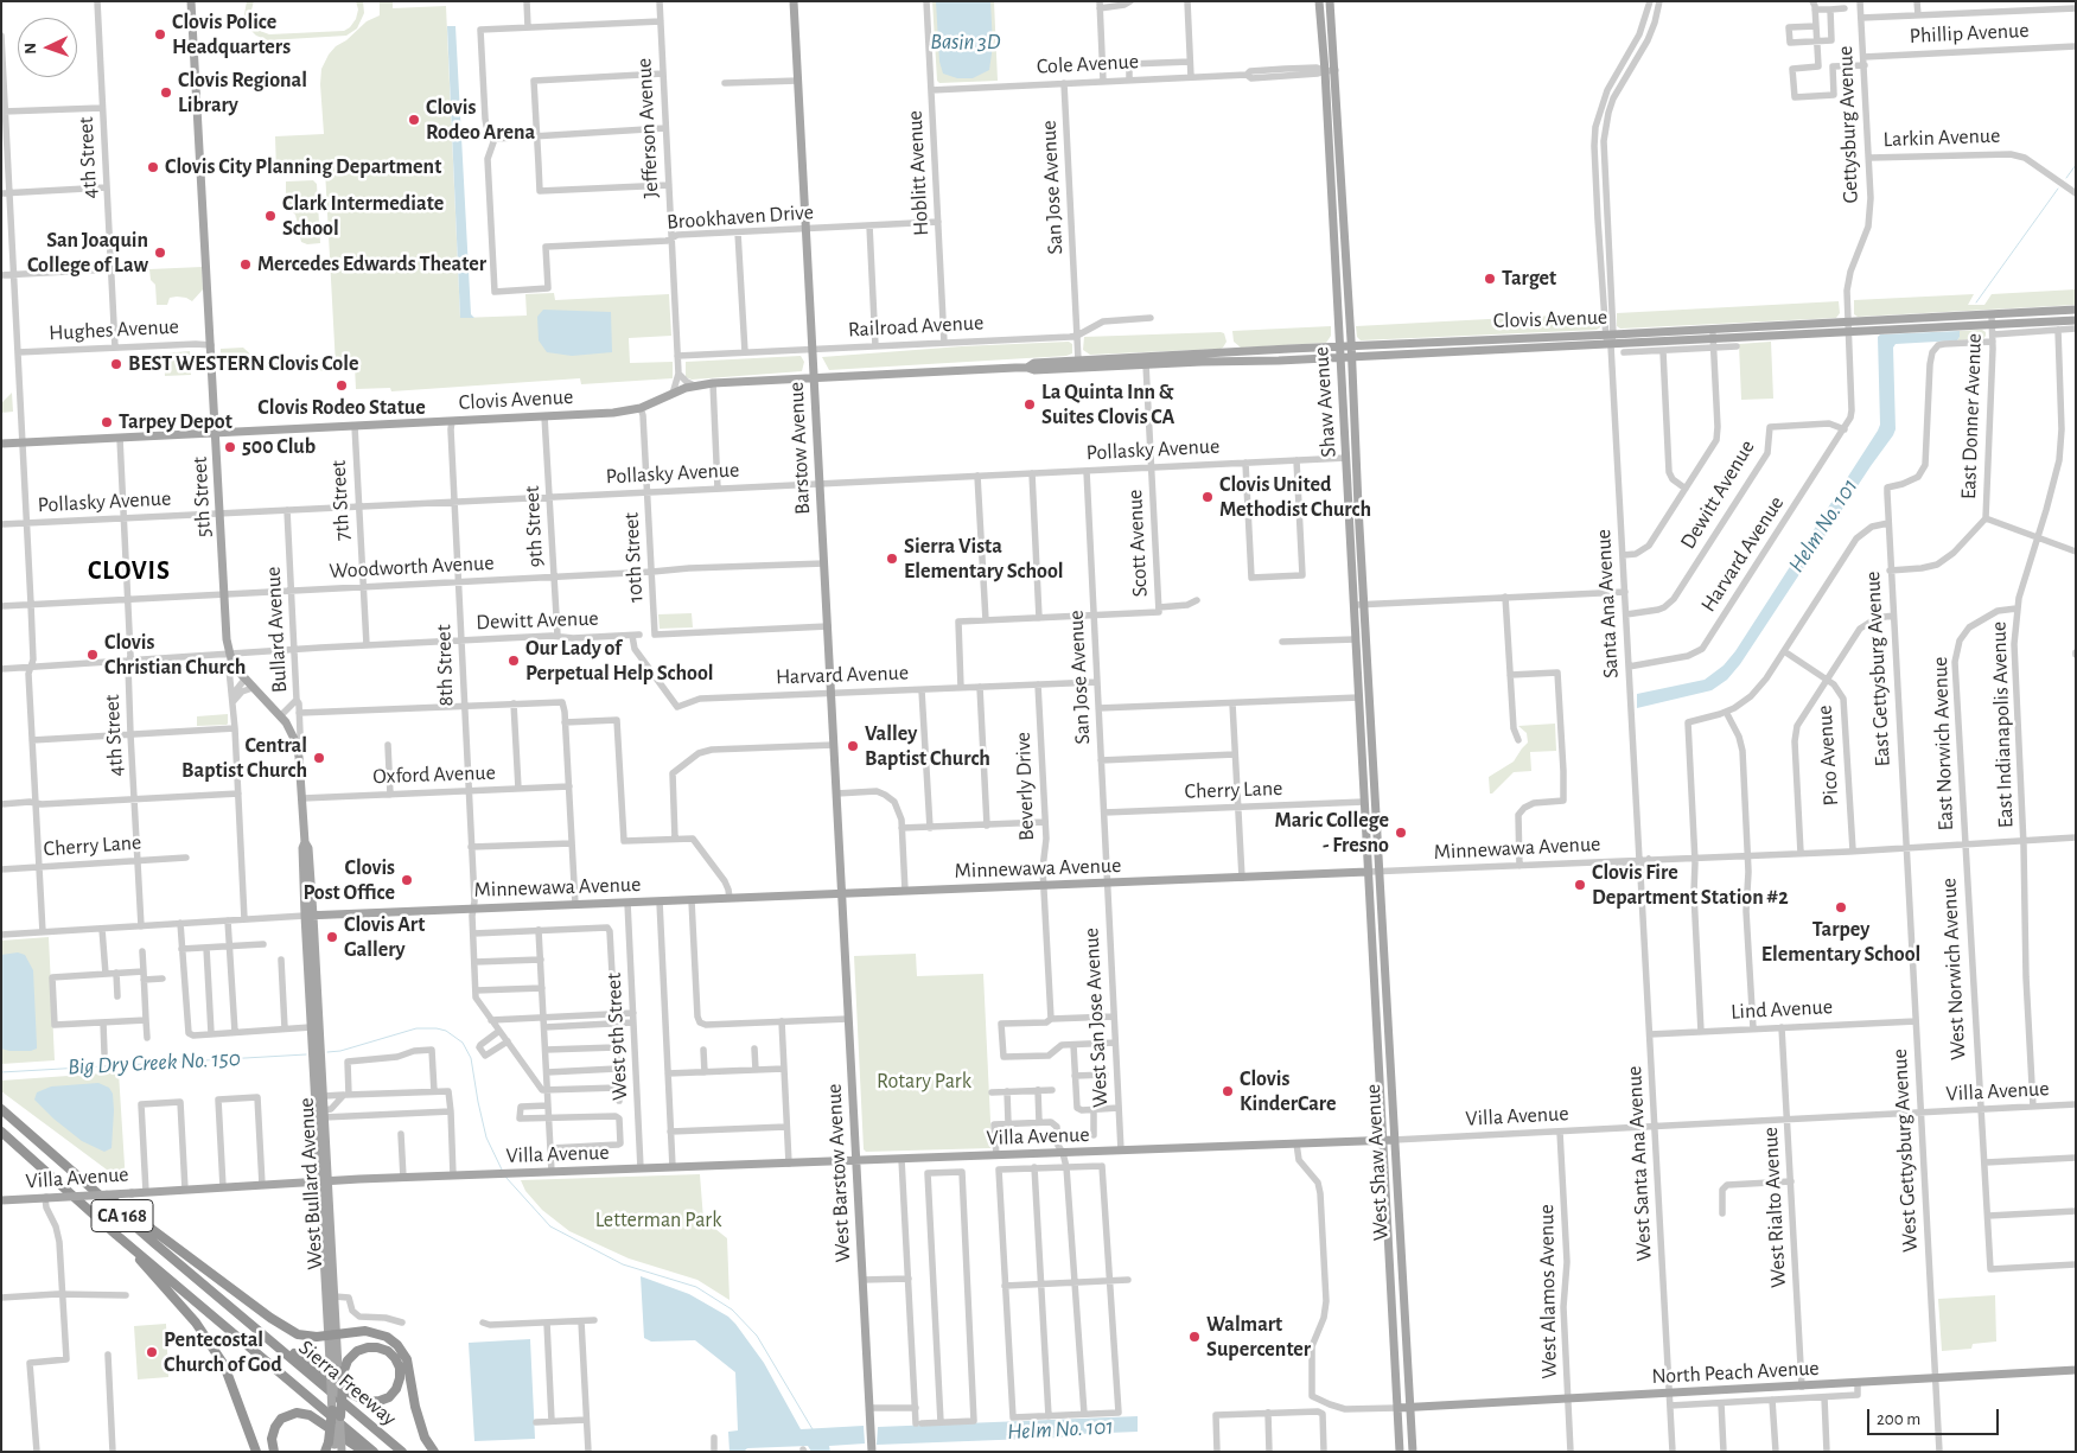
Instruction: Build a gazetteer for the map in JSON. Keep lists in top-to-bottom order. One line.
{"streets":{"highway":["CA 168","Sierra Freeway"],"main road":["Clovis Avenue","Shaw Avenue","Barstow Avenue","5th Street","Bullard Avenue","Minnewawa Avenue","Villa Avenue","West Shaw Avenue","West Barstow Avenue","West Bullard Avenue","North Peach Avenue"],"street":["Phillip Avenue","Cole Avenue","Gettysburg Avenue","Jefferson Avenue","Larkin Avenue","4th Street","Hoblitt Avenue","San Jose Avenue","Brookhaven Drive","Railroad Avenue","Hughes Avenue","East Donner Avenue","Pollasky Avenue","Dewitt Avenue","7th Street","9th Street","Scott Avenue","Harvard Avenue","10th Street","Woodworth Avenue","Santa Ana Avenue","8th Street","East Gettysburg Avenue","East Indianapolis Avenue","East Norwich Avenue","Pico Avenue","Oxford Avenue","Beverly Drive","Cherry Lane","West Norwich Avenue","Lind Avenue","West San Jose Avenue","West 9th Street","West Gettysburg Avenue","West Santa Ana Avenue","West Rialto Avenue","West Alamos Avenue"]},"crossings":[["Phillip Avenue","Gettysburg Avenue"],["Cole Avenue","Hoblitt Avenue"],["Cole Avenue","San Jose Avenue"],["Cole Avenue","Shaw Avenue"],["Gettysburg Avenue","Larkin Avenue"],["Gettysburg Avenue","Clovis Avenue"],["Gettysburg Avenue","Harvard Avenue"],["Jefferson Avenue","Brookhaven Drive"],["Jefferson Avenue","Clovis Avenue"],["Jefferson Avenue","Railroad Avenue"],["4th Street","Clovis Avenue"],["4th Street","Hughes Avenue"],["4th Street","Pollasky Avenue"],["4th Street","Dewitt Avenue"],["4th Street","Woodworth Avenue"],["4th Street","Cherry Lane"],["4th Street","Minnewawa Avenue"],["Hoblitt Avenue","Brookhaven Drive"],["Hoblitt Avenue","Railroad Avenue"],["San Jose Avenue","Clovis Avenue"],["San Jose Avenue","Railroad Avenue"],["San Jose Avenue","Pollasky Avenue"],["San Jose Avenue","Harvard Avenue"],["San Jose Avenue","Cherry Lane"],["San Jose Avenue","Minnewawa Avenue"],["San Jose Avenue","West San Jose Avenue"],["Brookhaven Drive","Barstow Avenue"],["Clovis Avenue","Shaw Avenue"],["Clovis Avenue","East Donner Avenue"],["Clovis Avenue","Barstow Avenue"],["Clovis Avenue","5th Street"],["Clovis Avenue","7th Street"],["Clovis Avenue","9th Street"],["Clovis Avenue","Scott Avenue"],["Clovis Avenue","Harvard Avenue"],["Clovis Avenue","10th Street"],["Clovis Avenue","Santa Ana Avenue"],["Clovis Avenue","8th Street"],["Clovis Avenue","East Gettysburg Avenue"],["Railroad Avenue","Barstow Avenue"],["Hughes Avenue","5th Street"],["Shaw Avenue","Pollasky Avenue"],["Shaw Avenue","Cherry Lane"],["Shaw Avenue","Minnewawa Avenue"],["Shaw Avenue","West Shaw Avenue"],["East Donner Avenue","East Gettysburg Avenue"],["Barstow Avenue","Pollasky Avenue"],["Barstow Avenue","Harvard Avenue"],["Barstow Avenue","10th Street"],["Barstow Avenue","Woodworth Avenue"],["Barstow Avenue","Minnewawa Avenue"],["Barstow Avenue","West Barstow Avenue"],["Pollasky Avenue","5th Street"],["Pollasky Avenue","7th Street"],["Pollasky Avenue","9th Street"],["Pollasky Avenue","Scott Avenue"],["Pollasky Avenue","10th Street"],["Pollasky Avenue","Bullard Avenue"],["Pollasky Avenue","8th Street"],["Dewitt Avenue","5th Street"],["Dewitt Avenue","7th Street"],["Dewitt Avenue","9th Street"],["Dewitt Avenue","Harvard Avenue"],["Dewitt Avenue","Santa Ana Avenue"],["Dewitt Avenue","Bullard Avenue"],["Dewitt Avenue","8th Street"],["5th Street","Woodworth Avenue"],["5th Street","Bullard Avenue"],["5th Street","Minnewawa Avenue"],["7th Street","Woodworth Avenue"],["9th Street","Woodworth Avenue"],["Harvard Avenue","Santa Ana Avenue"],["Harvard Avenue","Beverly Drive"],["10th Street","Woodworth Avenue"],["Woodworth Avenue","Bullard Avenue"],["Woodworth Avenue","8th Street"],["Santa Ana Avenue","Minnewawa Avenue"],["Bullard Avenue","Oxford Avenue"],["Bullard Avenue","Minnewawa Avenue"],["Bullard Avenue","West Bullard Avenue"],["8th Street","Oxford Avenue"],["8th Street","Minnewawa Avenue"],["East Gettysburg Avenue","Minnewawa Avenue"],["East Gettysburg Avenue","West Gettysburg Avenue"],["East Indianapolis Avenue","East Norwich Avenue"],["East Indianapolis Avenue","Minnewawa Avenue"],["East Indianapolis Avenue","Villa Avenue"],["East Norwich Avenue","Minnewawa Avenue"],["East Norwich Avenue","West Norwich Avenue"],["Pico Avenue","Minnewawa Avenue"],["Beverly Drive","Minnewawa Avenue"],["Minnewawa Avenue","West Norwich Avenue"],["Minnewawa Avenue","West San Jose Avenue"],["Minnewawa Avenue","West 9th Street"],["Minnewawa Avenue","West Gettysburg Avenue"],["Minnewawa Avenue","West Shaw Avenue"],["Minnewawa Avenue","West Barstow Avenue"],["Minnewawa Avenue","West Bullard Avenue"],["West Norwich Avenue","Villa Avenue"],["Lind Avenue","West Gettysburg Avenue"],["Lind Avenue","West Santa Ana Avenue"],["Lind Avenue","West Rialto Avenue"],["West San Jose Avenue","Villa Avenue"],["West 9th Street","Villa Avenue"],["Villa Avenue","West Gettysburg Avenue"],["Villa Avenue","West Shaw Avenue"],["Villa Avenue","West Santa Ana Avenue"],["Villa Avenue","West Barstow Avenue"],["Villa Avenue","West Bullard Avenue"],["Villa Avenue","West Rialto Avenue"],["Villa Avenue","West Alamos Avenue"],["West Gettysburg Avenue","North Peach Avenue"],["West Shaw Avenue","North Peach Avenue"],["West Santa Ana Avenue","North Peach Avenue"],["West Rialto Avenue","North Peach Avenue"],["West Alamos Avenue","North Peach Avenue"]],"districts":["CLOVIS"],"water":["Basin 3D","Helm No. 101","Big Dry Creek No. 150"],"parks":["Rotary Park","Letterman Park"],"places":["Clovis Police Headquarters","Clovis Regional Library","Clovis Rodeo Arena","Clovis City Planning Department","Clark Intermediate School","San Joaquin College of Law","Mercedes Edwards Theater","Target","BEST WESTERN Clovis Cole","Clovis Rodeo Statue","La Quinta Inn & Suites Clovis CA","Tarpey Depot","500 Club","Clovis United Methodist Church","Sierra Vista Elementary School","Clovis Christian Church","Our Lady of Perpetual Help School","Valley Baptist Church","Central Baptist Church","Maric College - Fresno","Clovis Post Office","Clovis Fire Department Station #2","Tarpey Elementary School","Clovis Art Gallery","Clovis KinderCare","Walmart Supercenter","Pentecostal Church of God"],"scale_bar":"200 m","north":"left"}
